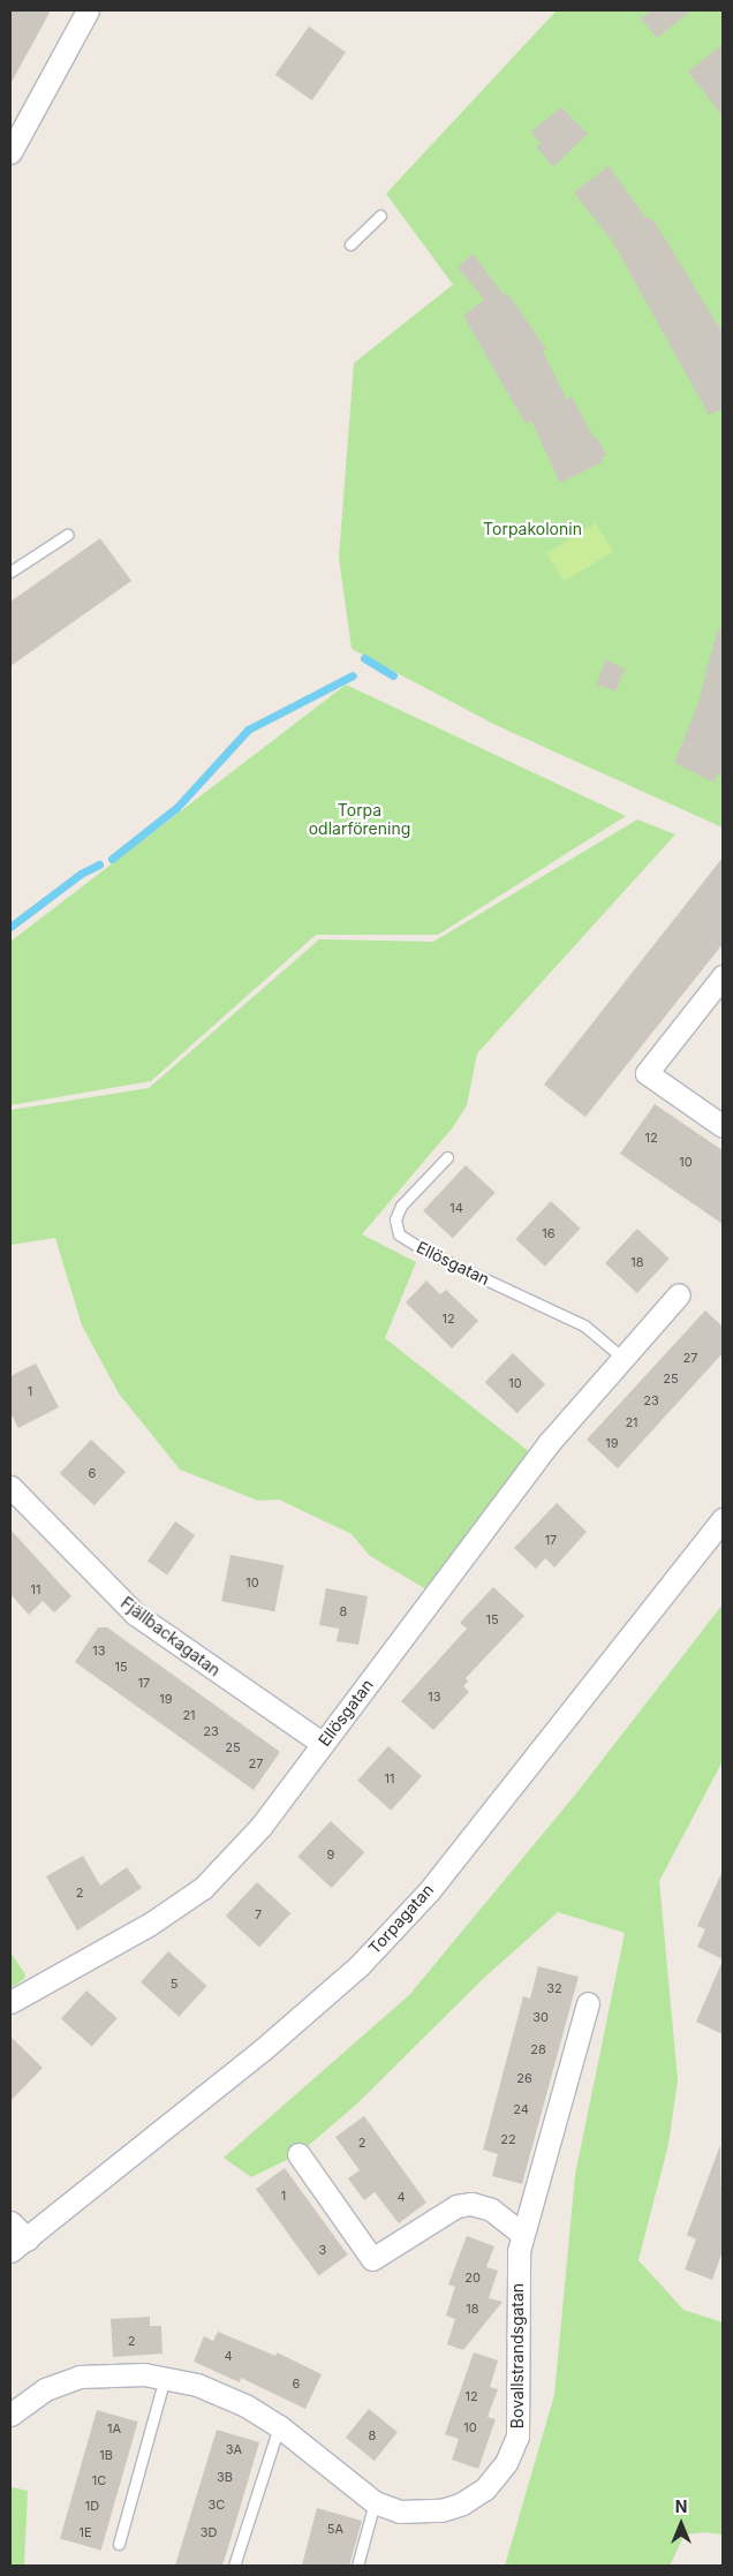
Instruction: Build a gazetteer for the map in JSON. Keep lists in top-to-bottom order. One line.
{"streets":{"street":["Ellösgatan","Fjällbackagatan","Torpagatan","Bovallstrandsgatan"]},"crossings":[["Ellösgatan","Fjällbackagatan"]],"parks":["Torpakolonin","Torpa odlarförening"],"house_numbers":["12","10","14","16","18","12","27","25","10","1","23","21","19","6","17","10","11","8","15","13","15","17","13","19","21","23","25","27","11","9","2","7","5","32","30","28","26","24","22","2","1","4","3","20","18","2","4","6","12","10","1A","8","3A","1B","3B","1C","3C","1D","5A","1E","3D"],"north":"top"}
